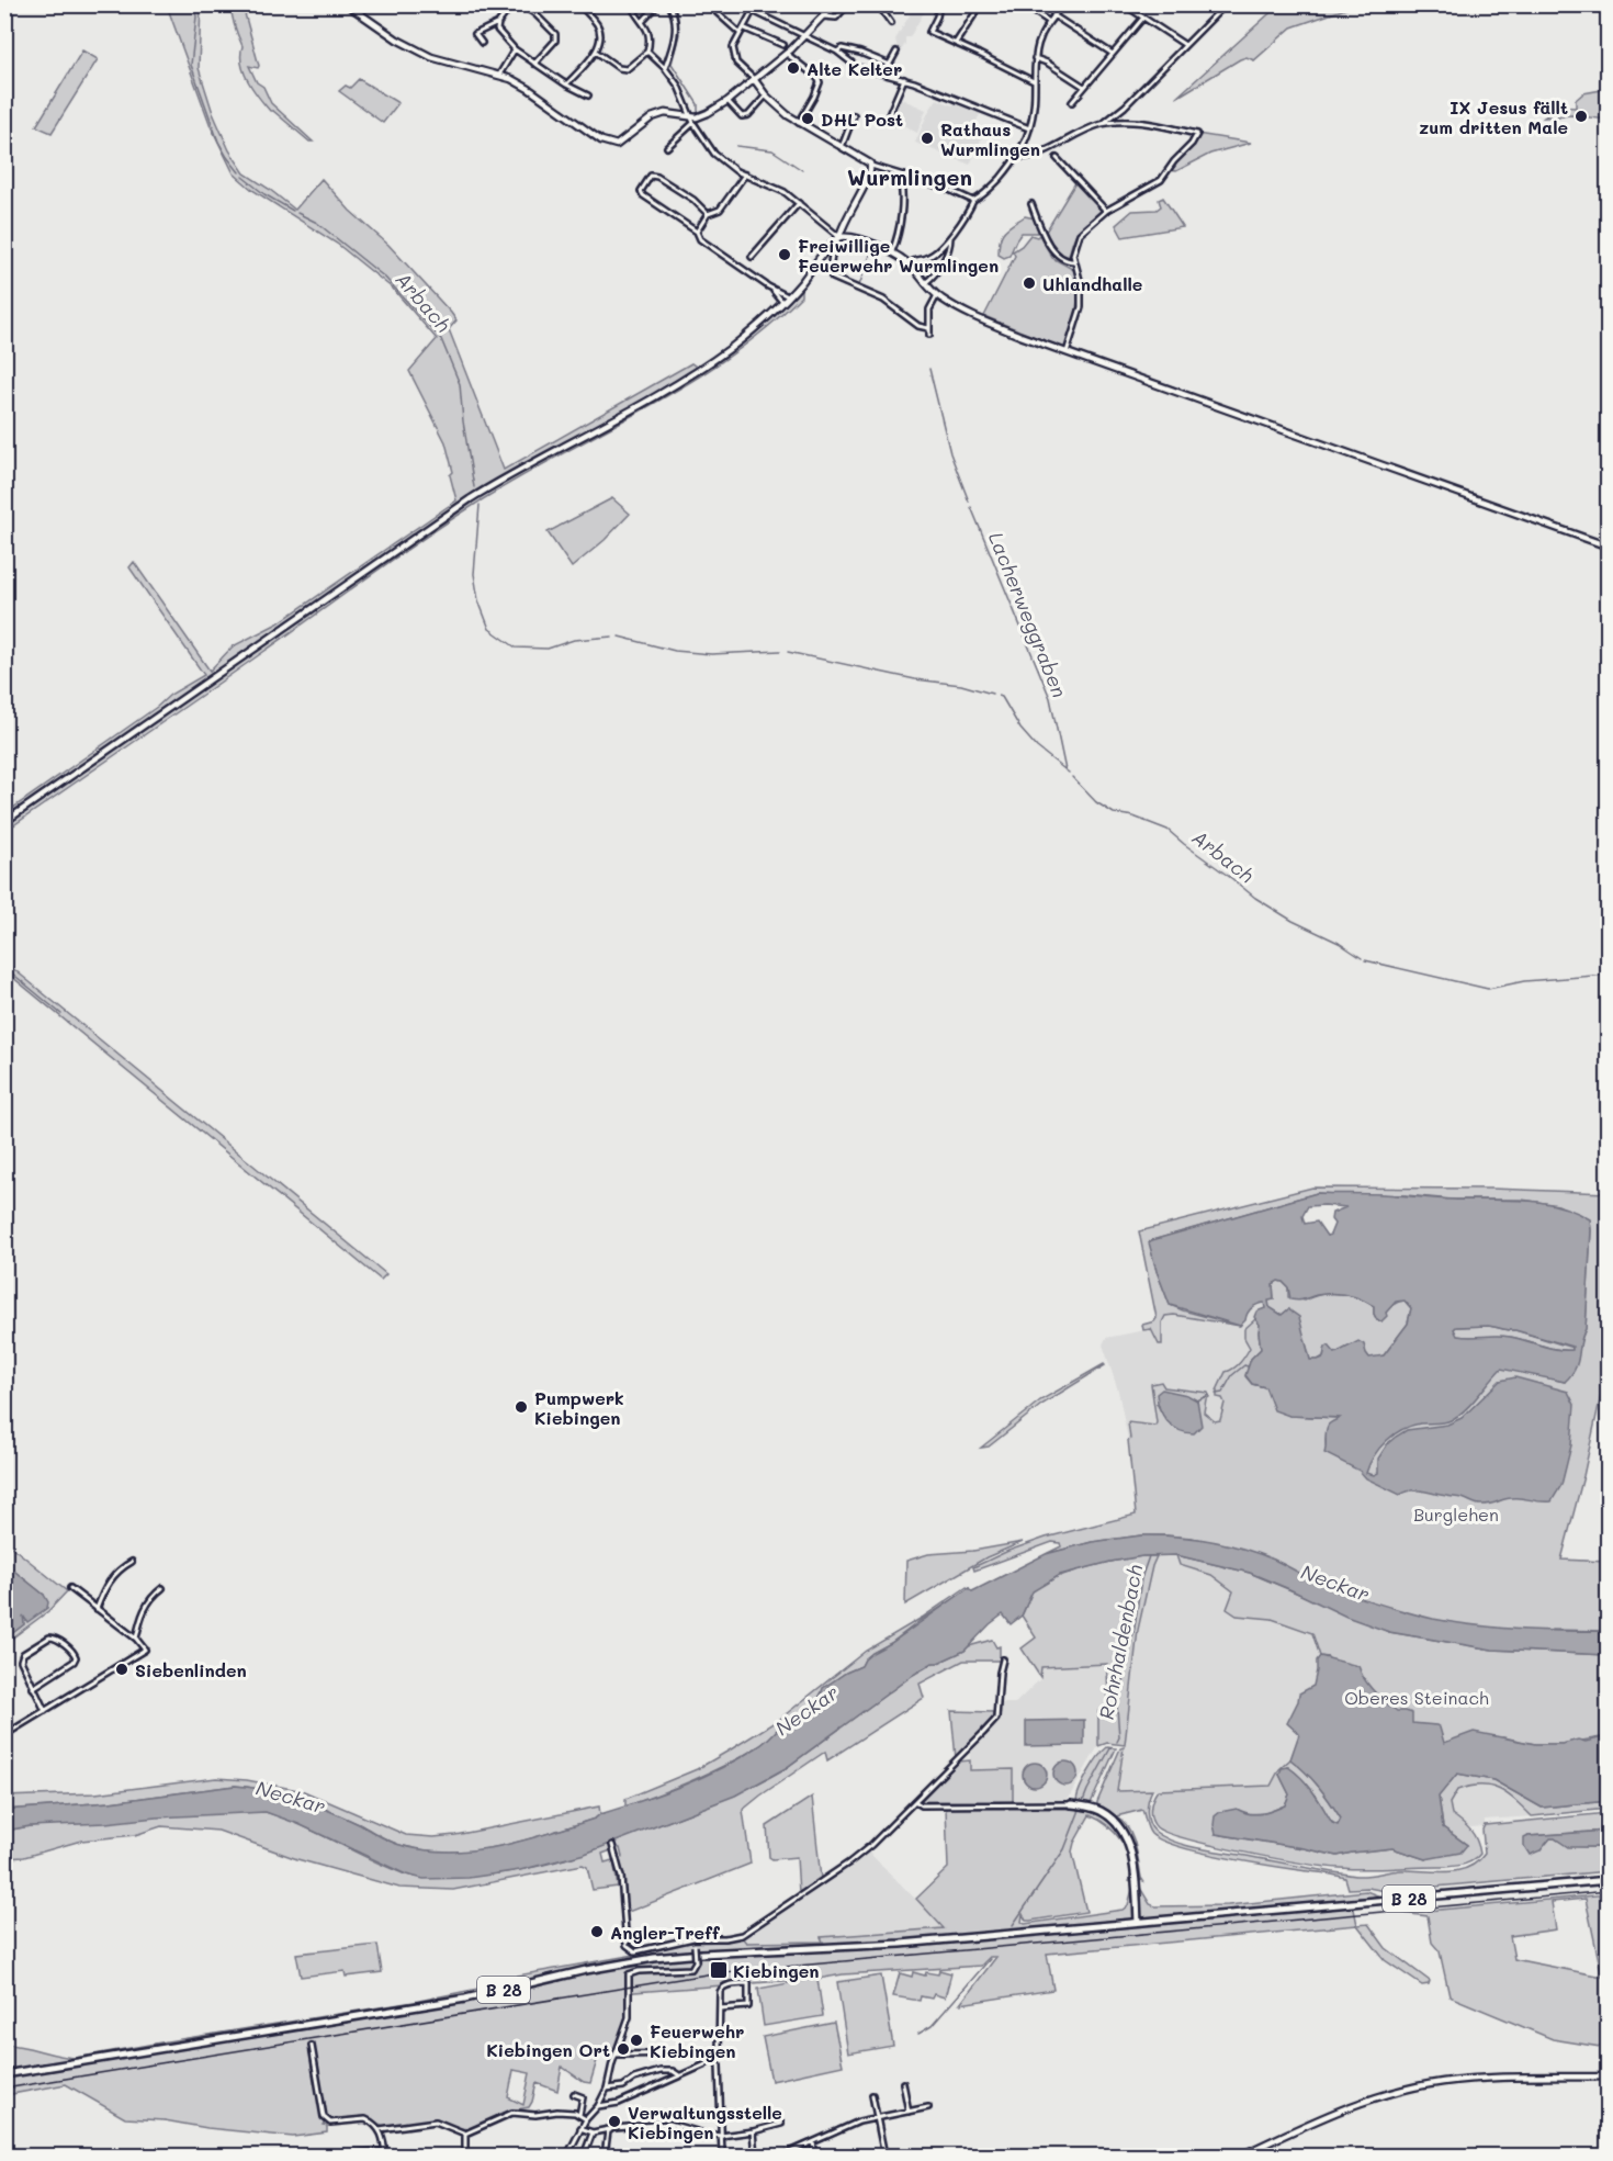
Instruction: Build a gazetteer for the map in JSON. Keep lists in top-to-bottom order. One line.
{"streets":{"main road":["B 28"]},"districts":["Wurmlingen"],"water":["Arbach","Lacherweggraben","Neckar","Rohrhaldenbach"],"parks":["Burglehen","Oberes Steinach"],"places":{"other":["Alte Kelter","IX Jesus fällt zum dritten Male","DHL Post","Rathaus Wurmlingen","Freiwillige Feuerwehr Wurmlingen","Uhlandhalle","Pumpwerk Kiebingen","Siebenlinden","Angler-Treff","Feuerwehr Kiebingen","Kiebingen Ort","Verwaltungsstelle Kiebingen"],"transit":["Kiebingen"]}}
